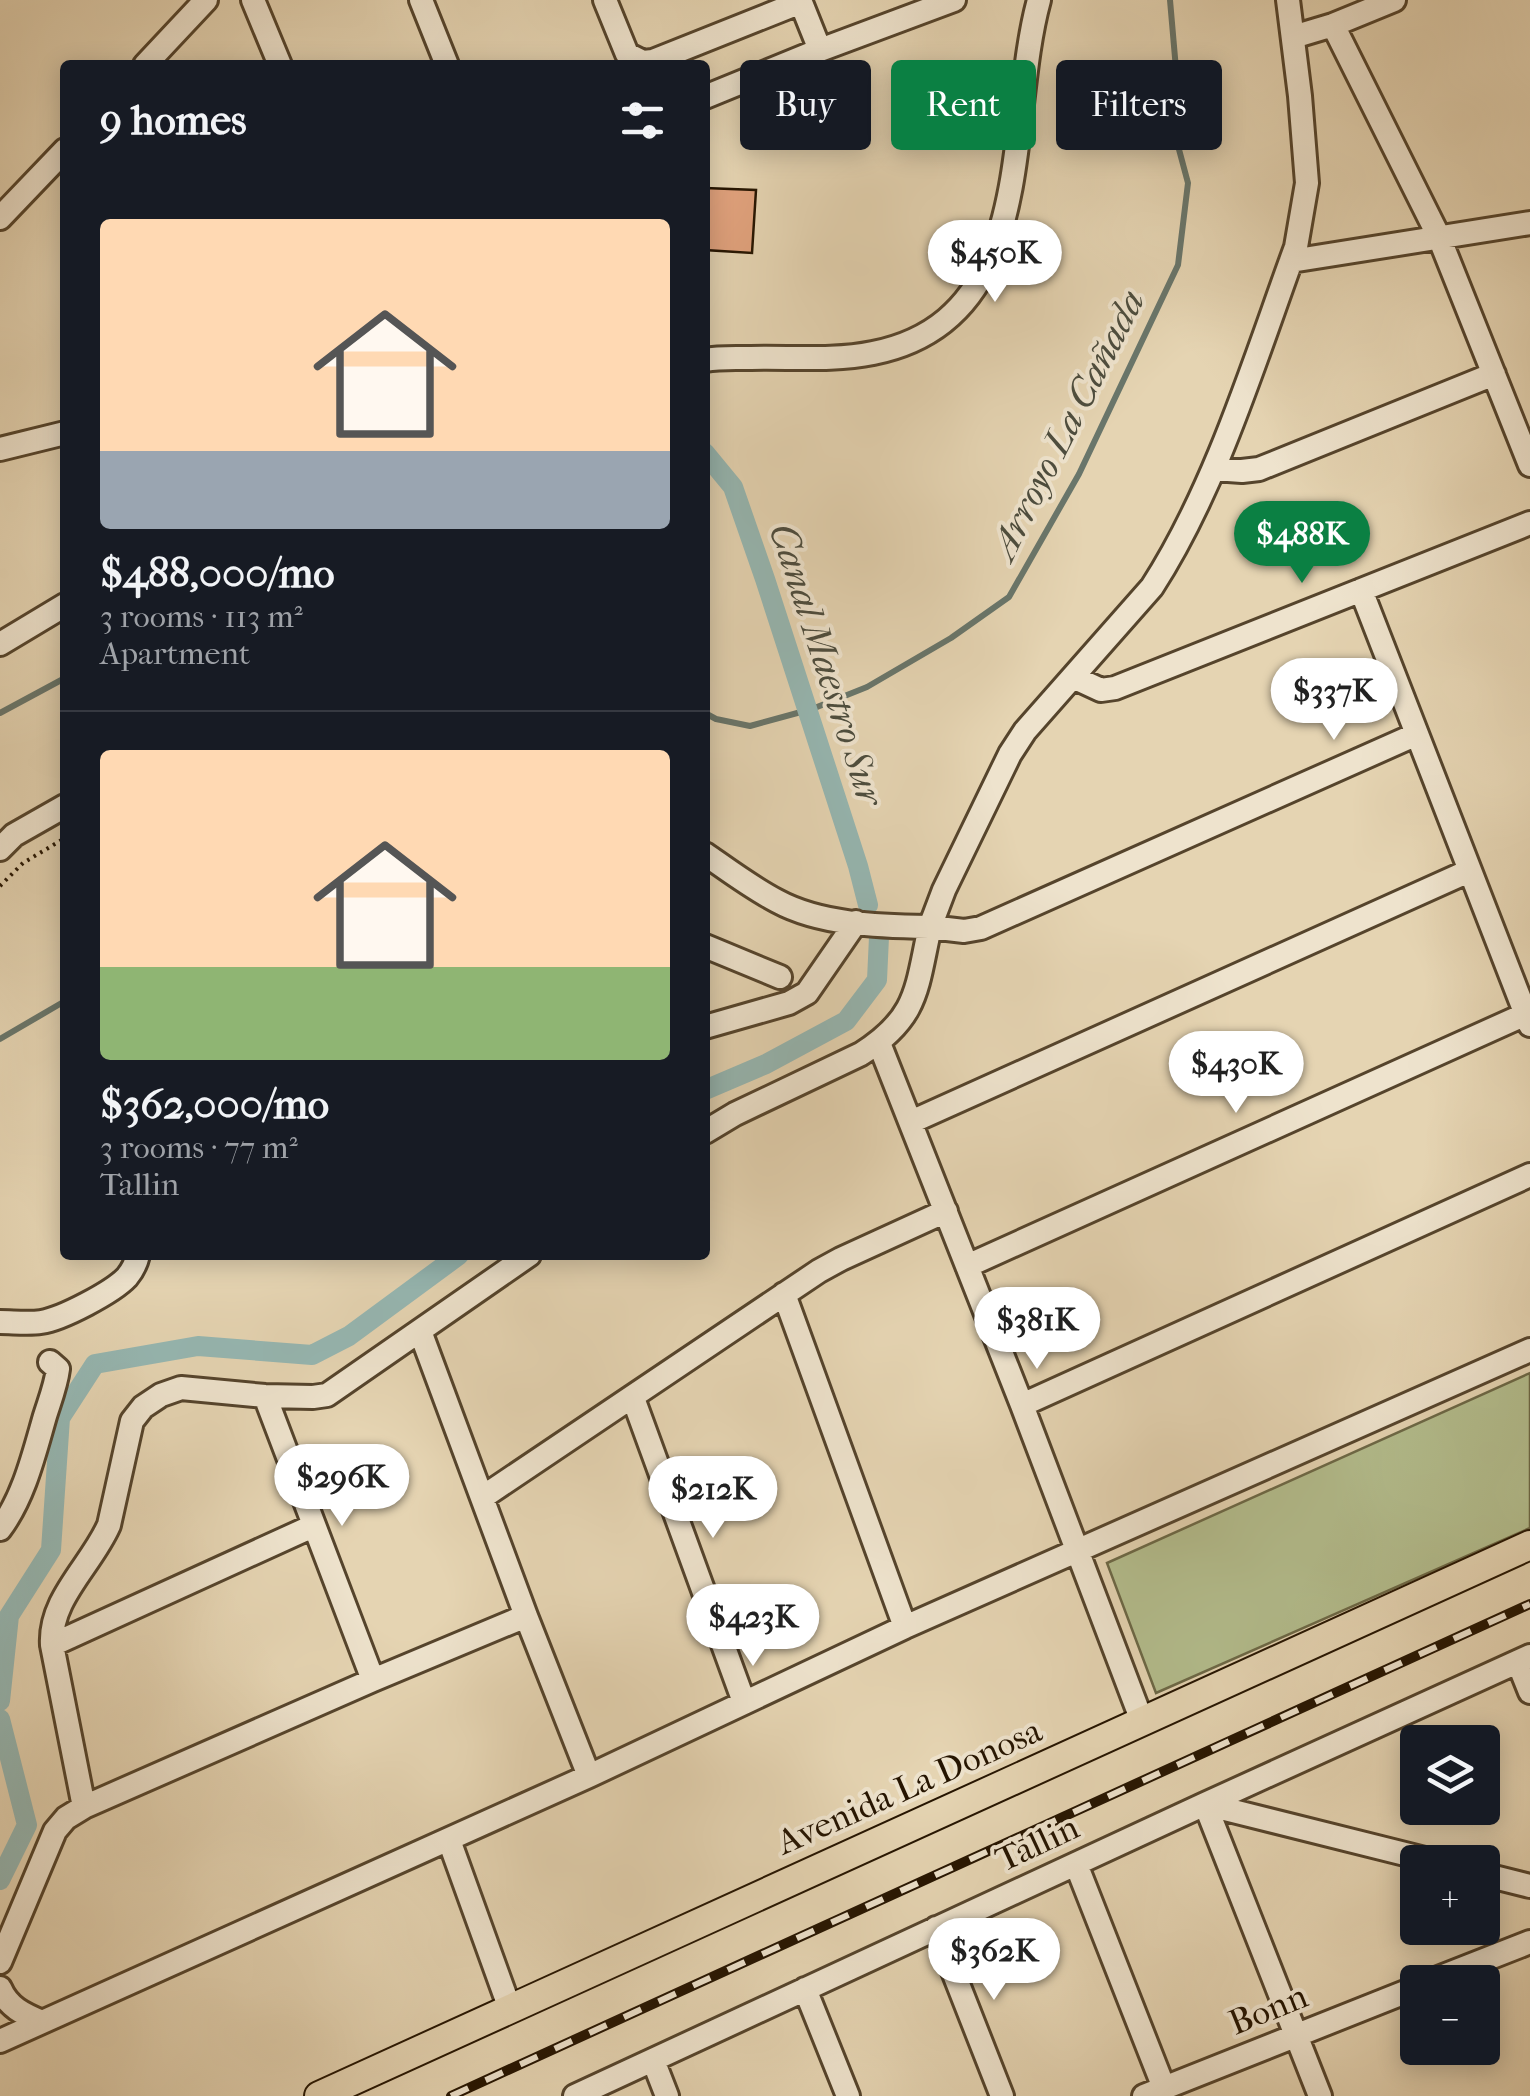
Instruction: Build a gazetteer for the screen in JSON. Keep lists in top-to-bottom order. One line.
{"streets":{"main road":["Avenida La Donosa"],"street":["Tallin","Bonn"]},"water":["Arroyo La Cañada","Canal Maestro Sur"],"page":{"chip":["Buy","Rent","Filters"],"heading":"9 homes","list":[{"name":"$488,000/mo","note":"3 rooms · 113 m² · Apartment"},{"name":"$362,000/mo","note":"3 rooms · 77 m² · Tallin"}],"price":["$450K","$488K","$337K","$430K","$381K","$296K","$212K","$423K","$362K"],"map_buttons":["+","−"]}}
